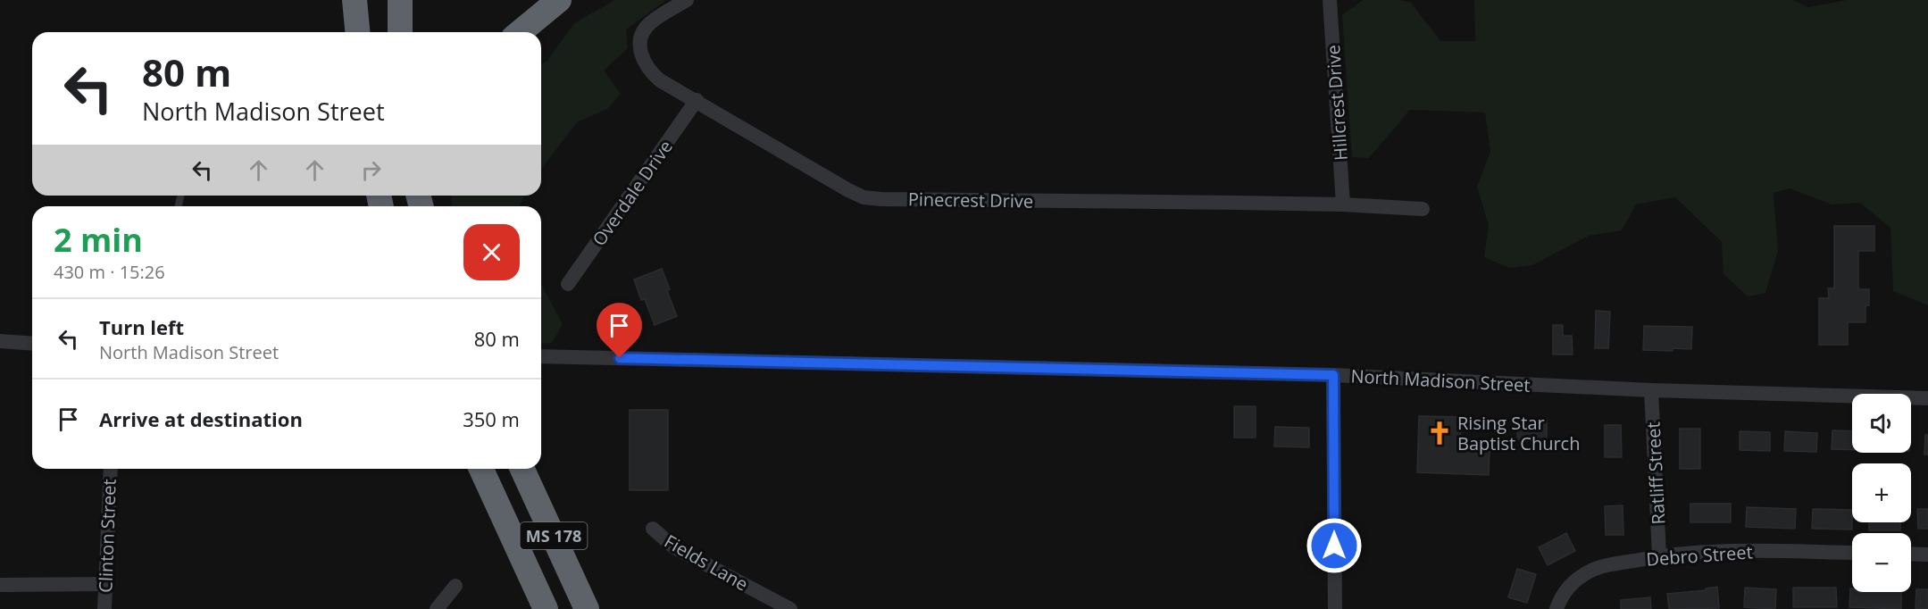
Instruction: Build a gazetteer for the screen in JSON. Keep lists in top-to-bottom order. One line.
{"streets":{"highway":["MS 178"],"street":["Hillcrest Drive","Overdale Drive","Pinecrest Drive","North Madison Street","Ratliff Street","Clinton Street","Debro Street","Fields Lane"]},"crossings":[["Hillcrest Drive","Pinecrest Drive"],["Overdale Drive","Pinecrest Drive"],["North Madison Street","Ratliff Street"],["Ratliff Street","Debro Street"]],"places":{"church":["Rising Star Baptist Church"]},"page":{"turn":["80 m","North Madison Street"],"heading":["2 min","430 m · 15:26"],"list":[{"name":"Turn left","note":"North Madison Street","value":"80 m"},{"name":"Arrive at destination","value":"350 m"}],"map_buttons":["+","−"]}}
